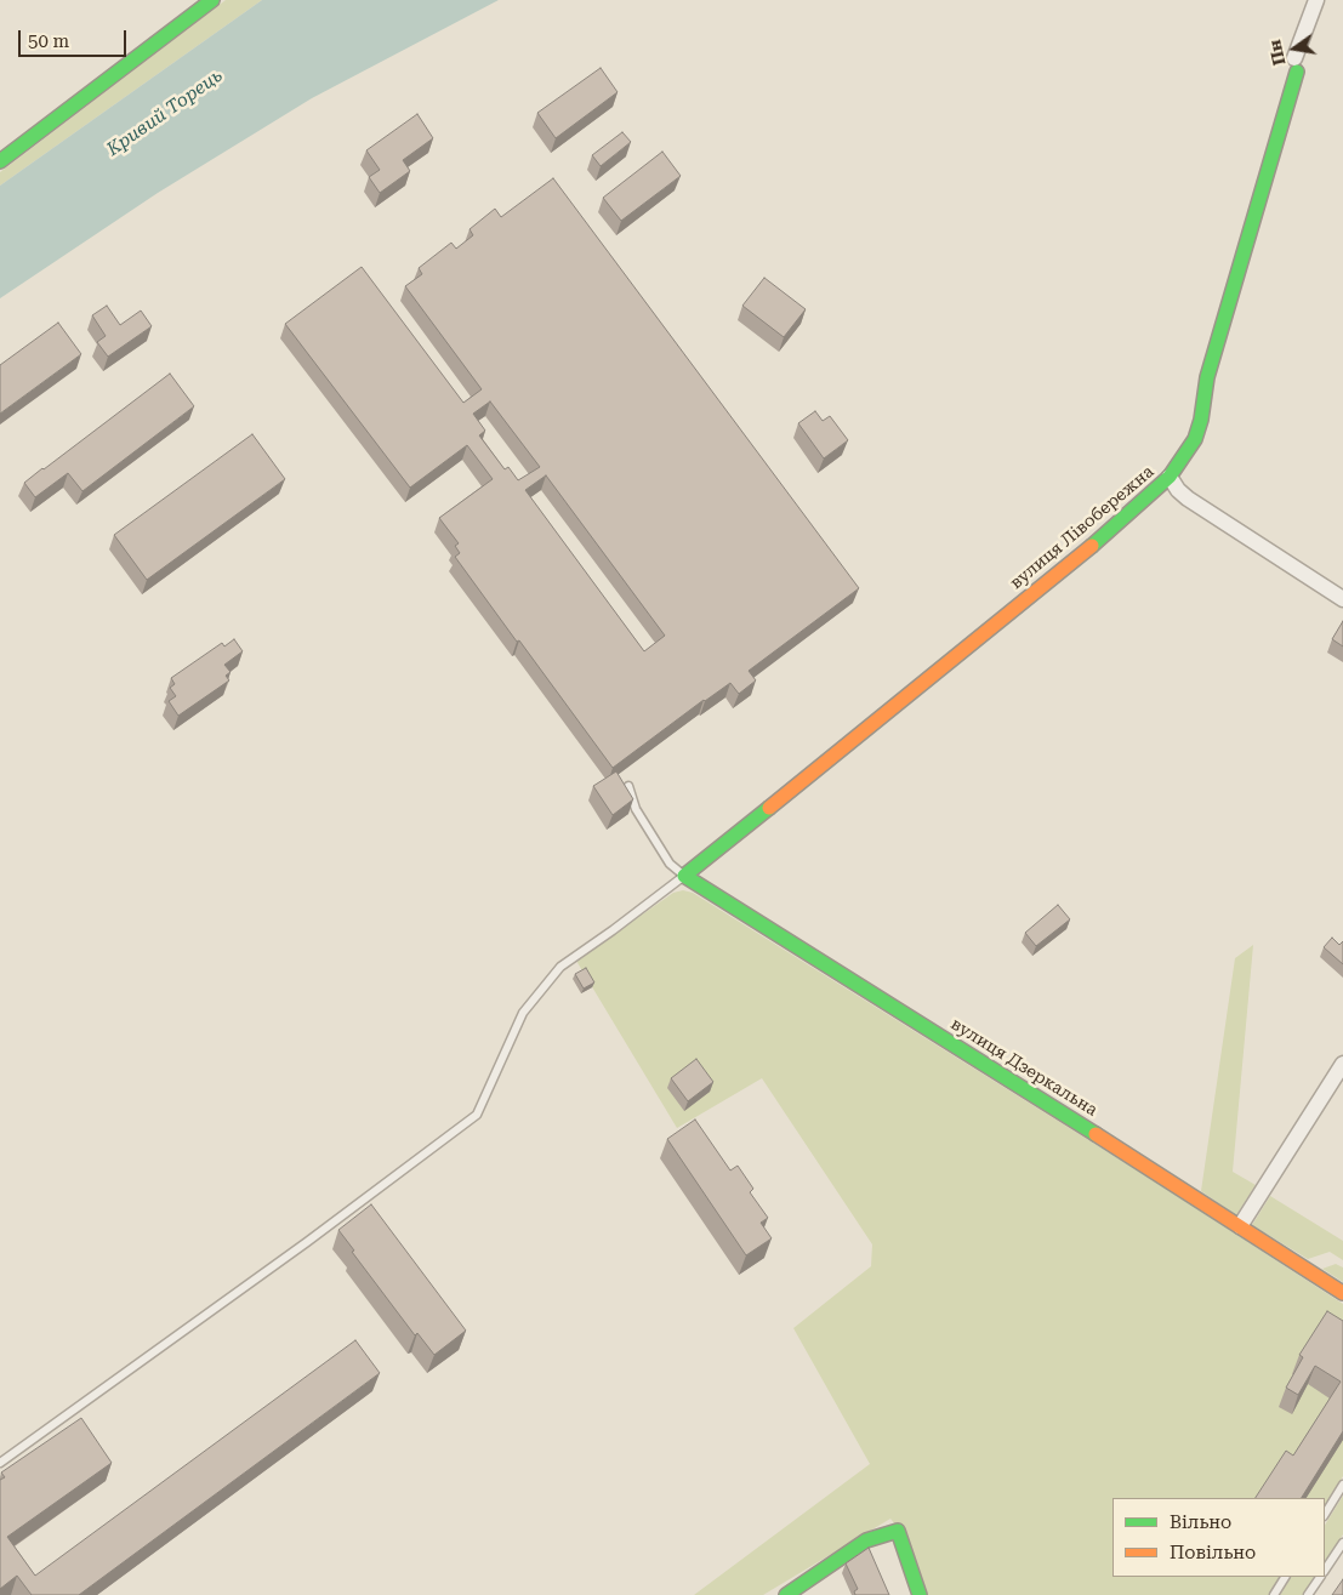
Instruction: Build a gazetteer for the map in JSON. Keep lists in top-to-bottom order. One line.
{"streets":{"street":["вулиця Лівобережна","вулиця Дзеркальна"]},"crossings":[["вулиця Лівобережна","вулиця Дзеркальна"]],"water":["Кривий Торець"],"legend":["Вільно","Повільно"],"scale_bar":"50 m","north":"left"}
